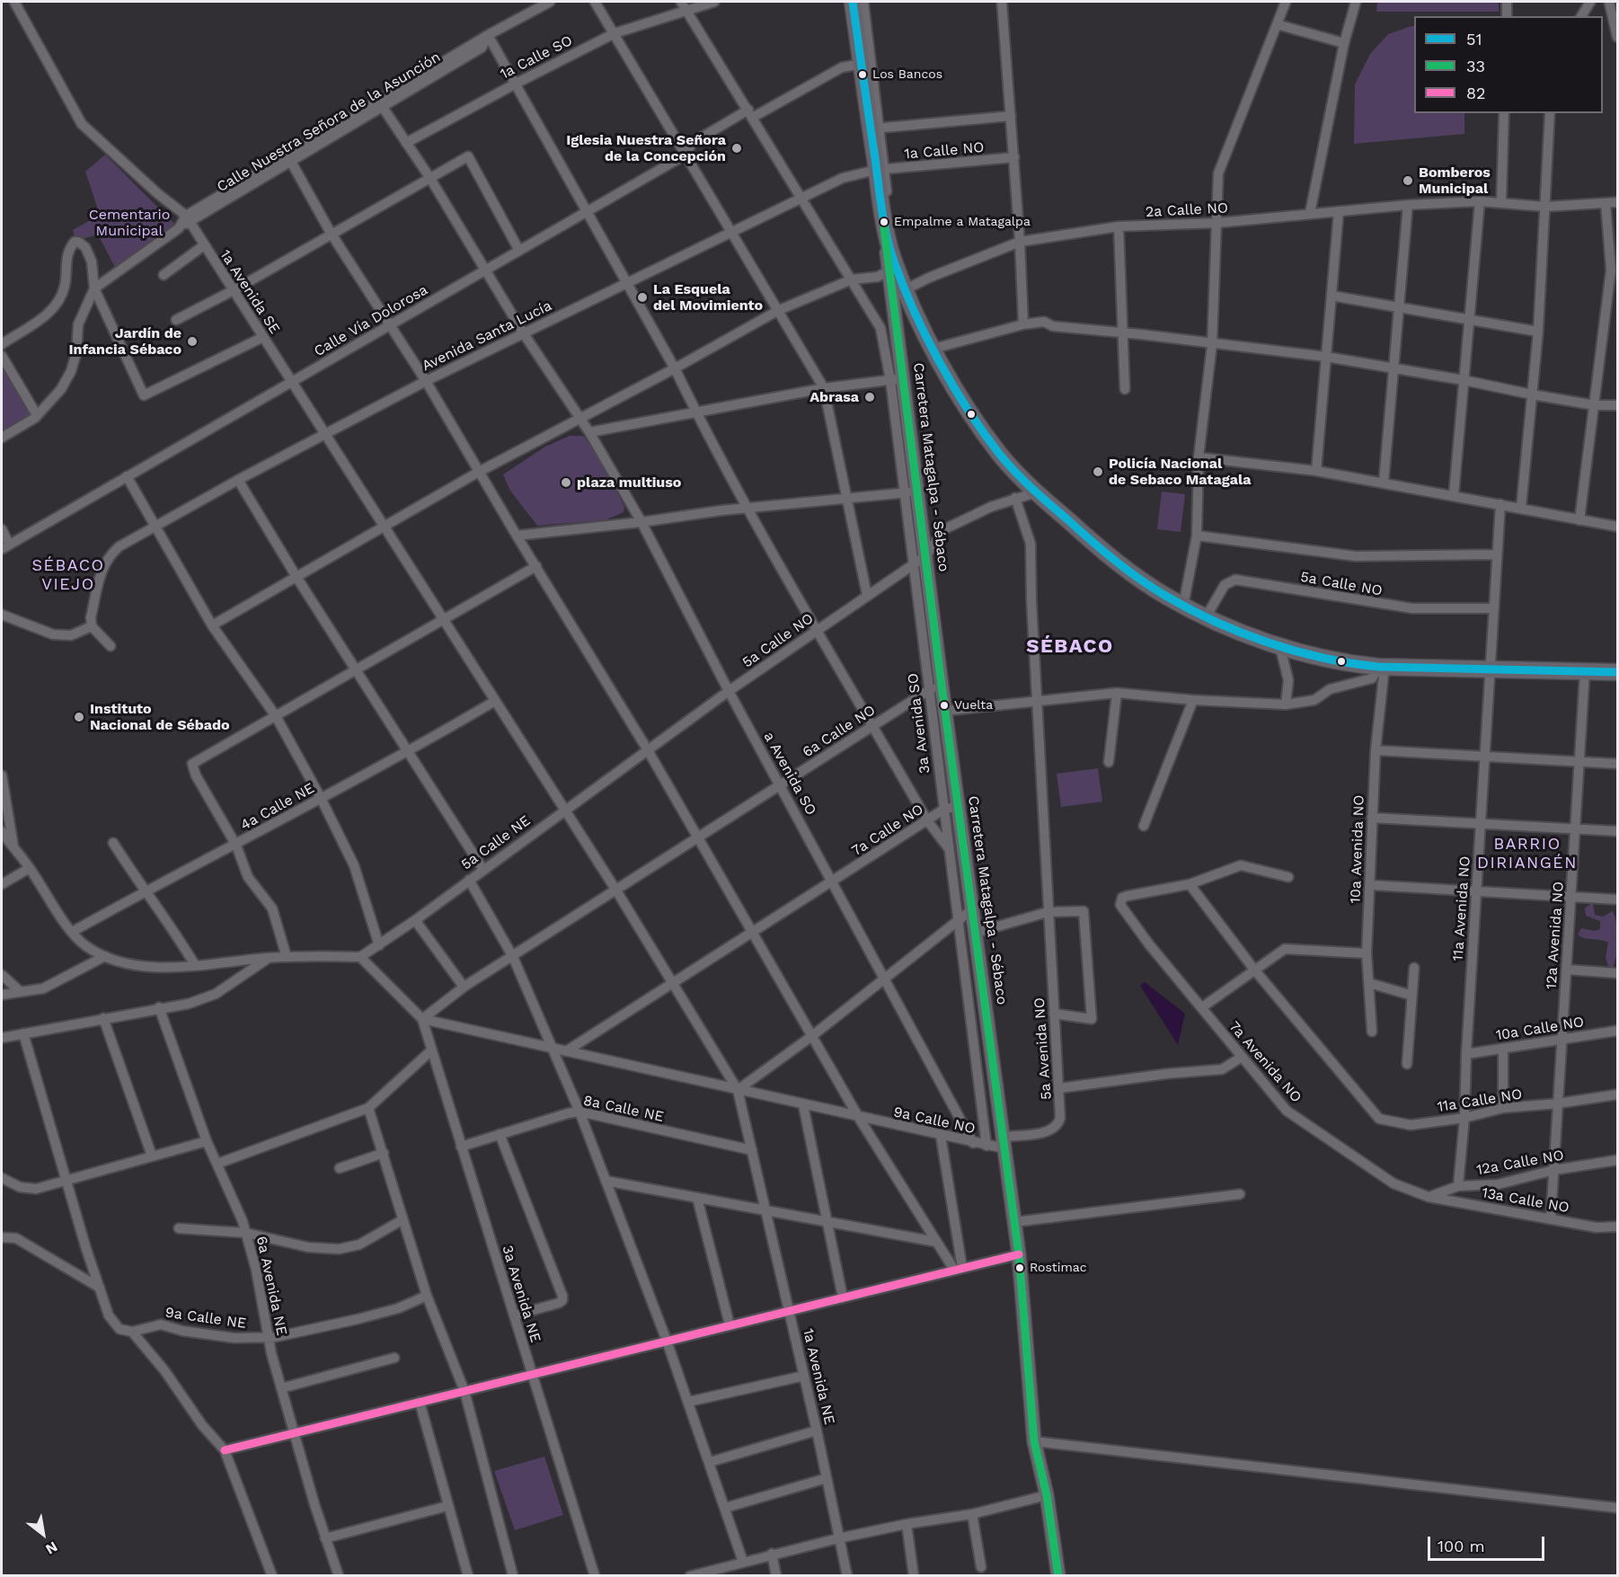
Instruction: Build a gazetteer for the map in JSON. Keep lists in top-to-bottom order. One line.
{"streets":{"main road":["Carretera Matagalpa - Sébaco"],"street":["1a Calle SO","Calle Nuestra Señora de la Asunción","1a Calle NO","2a Calle NO","1a Avenida SE","Calle Vía Dolorosa","Avenida Santa Lucía","5a Calle NO","3a Avenida SO","6a Calle NO","a Avenida SO","4a Calle NE","7a Calle NO","5a Calle NE","10a Avenida NO","11a Avenida NO","12a Avenida NO","10a Calle NO","5a Avenida NO","7a Avenida NO","11a Calle NO","8a Calle NE","9a Calle NO","12a Calle NO","13a Calle NO","6a Avenida NE","3a Avenida NE","9a Calle NE","1a Avenida NE"]},"crossings":[["1a Calle SO","a Avenida SO"],["Calle Nuestra Señora de la Asunción","1a Avenida SE"],["Calle Nuestra Señora de la Asunción","a Avenida SO"],["1a Calle NO","Avenida Santa Lucía"],["1a Avenida SE","Calle Vía Dolorosa"],["Calle Vía Dolorosa","a Avenida SO"],["Avenida Santa Lucía","a Avenida SO"],["Avenida Santa Lucía","1a Avenida NE"],["Carretera Matagalpa - Sébaco","5a Calle NO"],["Carretera Matagalpa - Sébaco","3a Avenida SO"],["Carretera Matagalpa - Sébaco","6a Calle NO"],["Carretera Matagalpa - Sébaco","7a Calle NO"],["Carretera Matagalpa - Sébaco","5a Avenida NO"],["Carretera Matagalpa - Sébaco","9a Calle NO"],["5a Calle NO","3a Avenida SO"],["5a Calle NO","a Avenida SO"],["5a Calle NO","5a Calle NE"],["5a Calle NO","11a Avenida NO"],["3a Avenida SO","6a Calle NO"],["3a Avenida SO","7a Calle NO"],["3a Avenida SO","9a Calle NO"],["6a Calle NO","a Avenida SO"],["6a Calle NO","9a Calle NO"],["6a Calle NO","3a Avenida NE"],["6a Calle NO","1a Avenida NE"],["a Avenida SO","7a Calle NO"],["a Avenida SO","9a Calle NO"],["4a Calle NE","1a Avenida NE"],["7a Calle NO","9a Calle NO"],["7a Calle NO","1a Avenida NE"],["5a Calle NE","1a Avenida NE"],["11a Avenida NO","10a Calle NO"],["11a Avenida NO","11a Calle NO"],["11a Avenida NO","12a Calle NO"],["12a Avenida NO","10a Calle NO"],["12a Avenida NO","11a Calle NO"],["12a Avenida NO","12a Calle NO"],["12a Avenida NO","13a Calle NO"],["5a Avenida NO","9a Calle NO"],["7a Avenida NO","12a Calle NO"],["7a Avenida NO","13a Calle NO"],["8a Calle NE","3a Avenida NE"],["8a Calle NE","1a Avenida NE"],["9a Calle NO","3a Avenida NE"],["9a Calle NO","1a Avenida NE"],["12a Calle NO","13a Calle NO"],["6a Avenida NE","9a Calle NE"]],"districts":["SÉBACO VIEJO","SÉBACO","BARRIO DIRIANGÉN"],"parks":["Cementario Municipal"],"places":["Los Bancos","Iglesia Nuestra Señora de la Concepción","Bomberos Municipal","Empalme a Matagalpa","La Esquela del Movimiento","Jardín de Infancia Sébaco","Abrasa","Policía Nacional de Sebaco Matagala","plaza multiuso","Vuelta","Instituto Nacional de Sébado","Rostimac"],"lines":["transit line 51","transit line 33","transit line 82"],"legend":["51","33","82"],"scale_bar":"100 m","north":"bottom right"}
